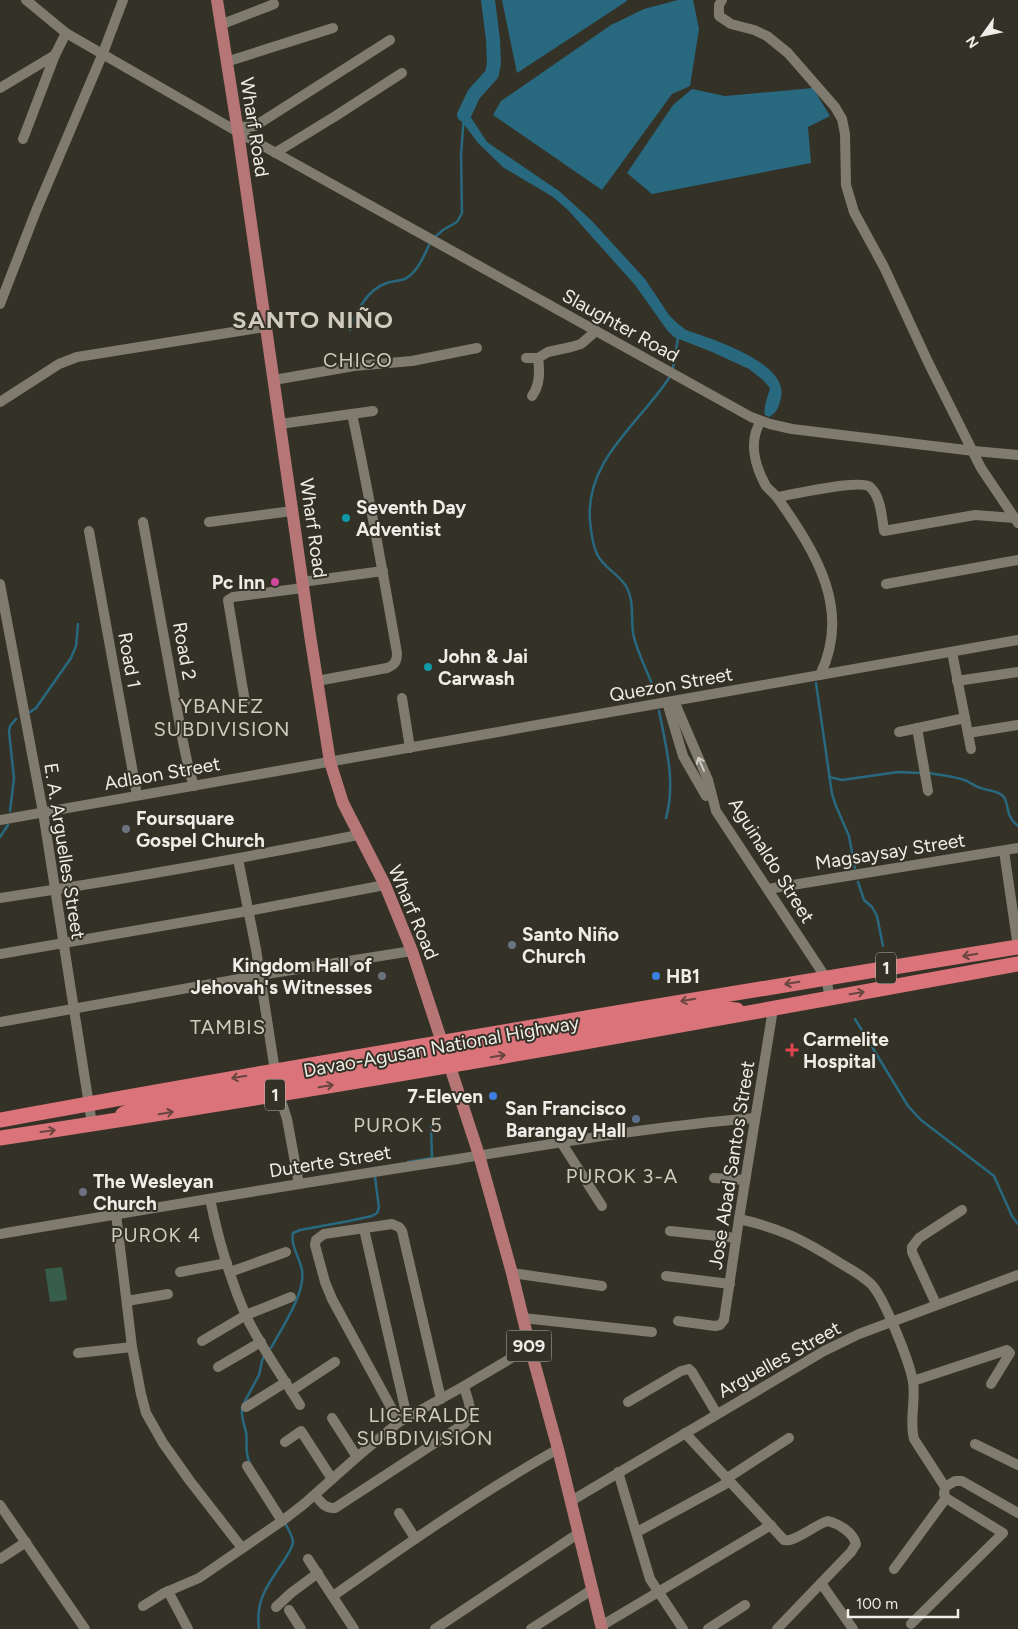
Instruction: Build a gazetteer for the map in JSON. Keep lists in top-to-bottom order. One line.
{"streets":{"highway":["1","Davao-Agusan National Highway"],"main road":["Wharf Road","909"],"street":["Slaughter Road","Road 2","Road 1","Quezon Street","Adlaon Street","E. A. Arguelles Street","Magsaysay Street","Aguinaldo Street","Duterte Street","Jose Abad Santos Street","Arguelles Street"]},"crossings":[["Wharf Road","Slaughter Road"],["Wharf Road","Quezon Street"],["Wharf Road","Adlaon Street"],["Wharf Road","Davao-Agusan National Highway"],["Wharf Road","909"],["Road 2","Adlaon Street"],["Road 1","Adlaon Street"],["Quezon Street","Adlaon Street"],["Quezon Street","Aguinaldo Street"],["Adlaon Street","E. A. Arguelles Street"],["E. A. Arguelles Street","Davao-Agusan National Highway"],["Magsaysay Street","Aguinaldo Street"],["Aguinaldo Street","Davao-Agusan National Highway"],["Davao-Agusan National Highway","Jose Abad Santos Street"],["Davao-Agusan National Highway","909"],["Duterte Street","Jose Abad Santos Street"],["Duterte Street","909"],["909","Arguelles Street"]],"districts":["SANTO NIÑO","CHICO","YBANEZ SUBDIVISION","TAMBIS","PUROK 5","PUROK 3-A","PUROK 4","LICERALDE SUBDIVISION"],"places":{"other":["Seventh Day Adventist","Pc Inn","John & Jai Carwash","Foursquare Gospel Church","Santo Niño Church","Kingdom Hall of Jehovah's Witnesses","HB1","7-Eleven","San Francisco Barangay Hall","The Wesleyan Church"],"health":["Carmelite Hospital"]},"scale_bar":"100 m","north":"bottom left"}
